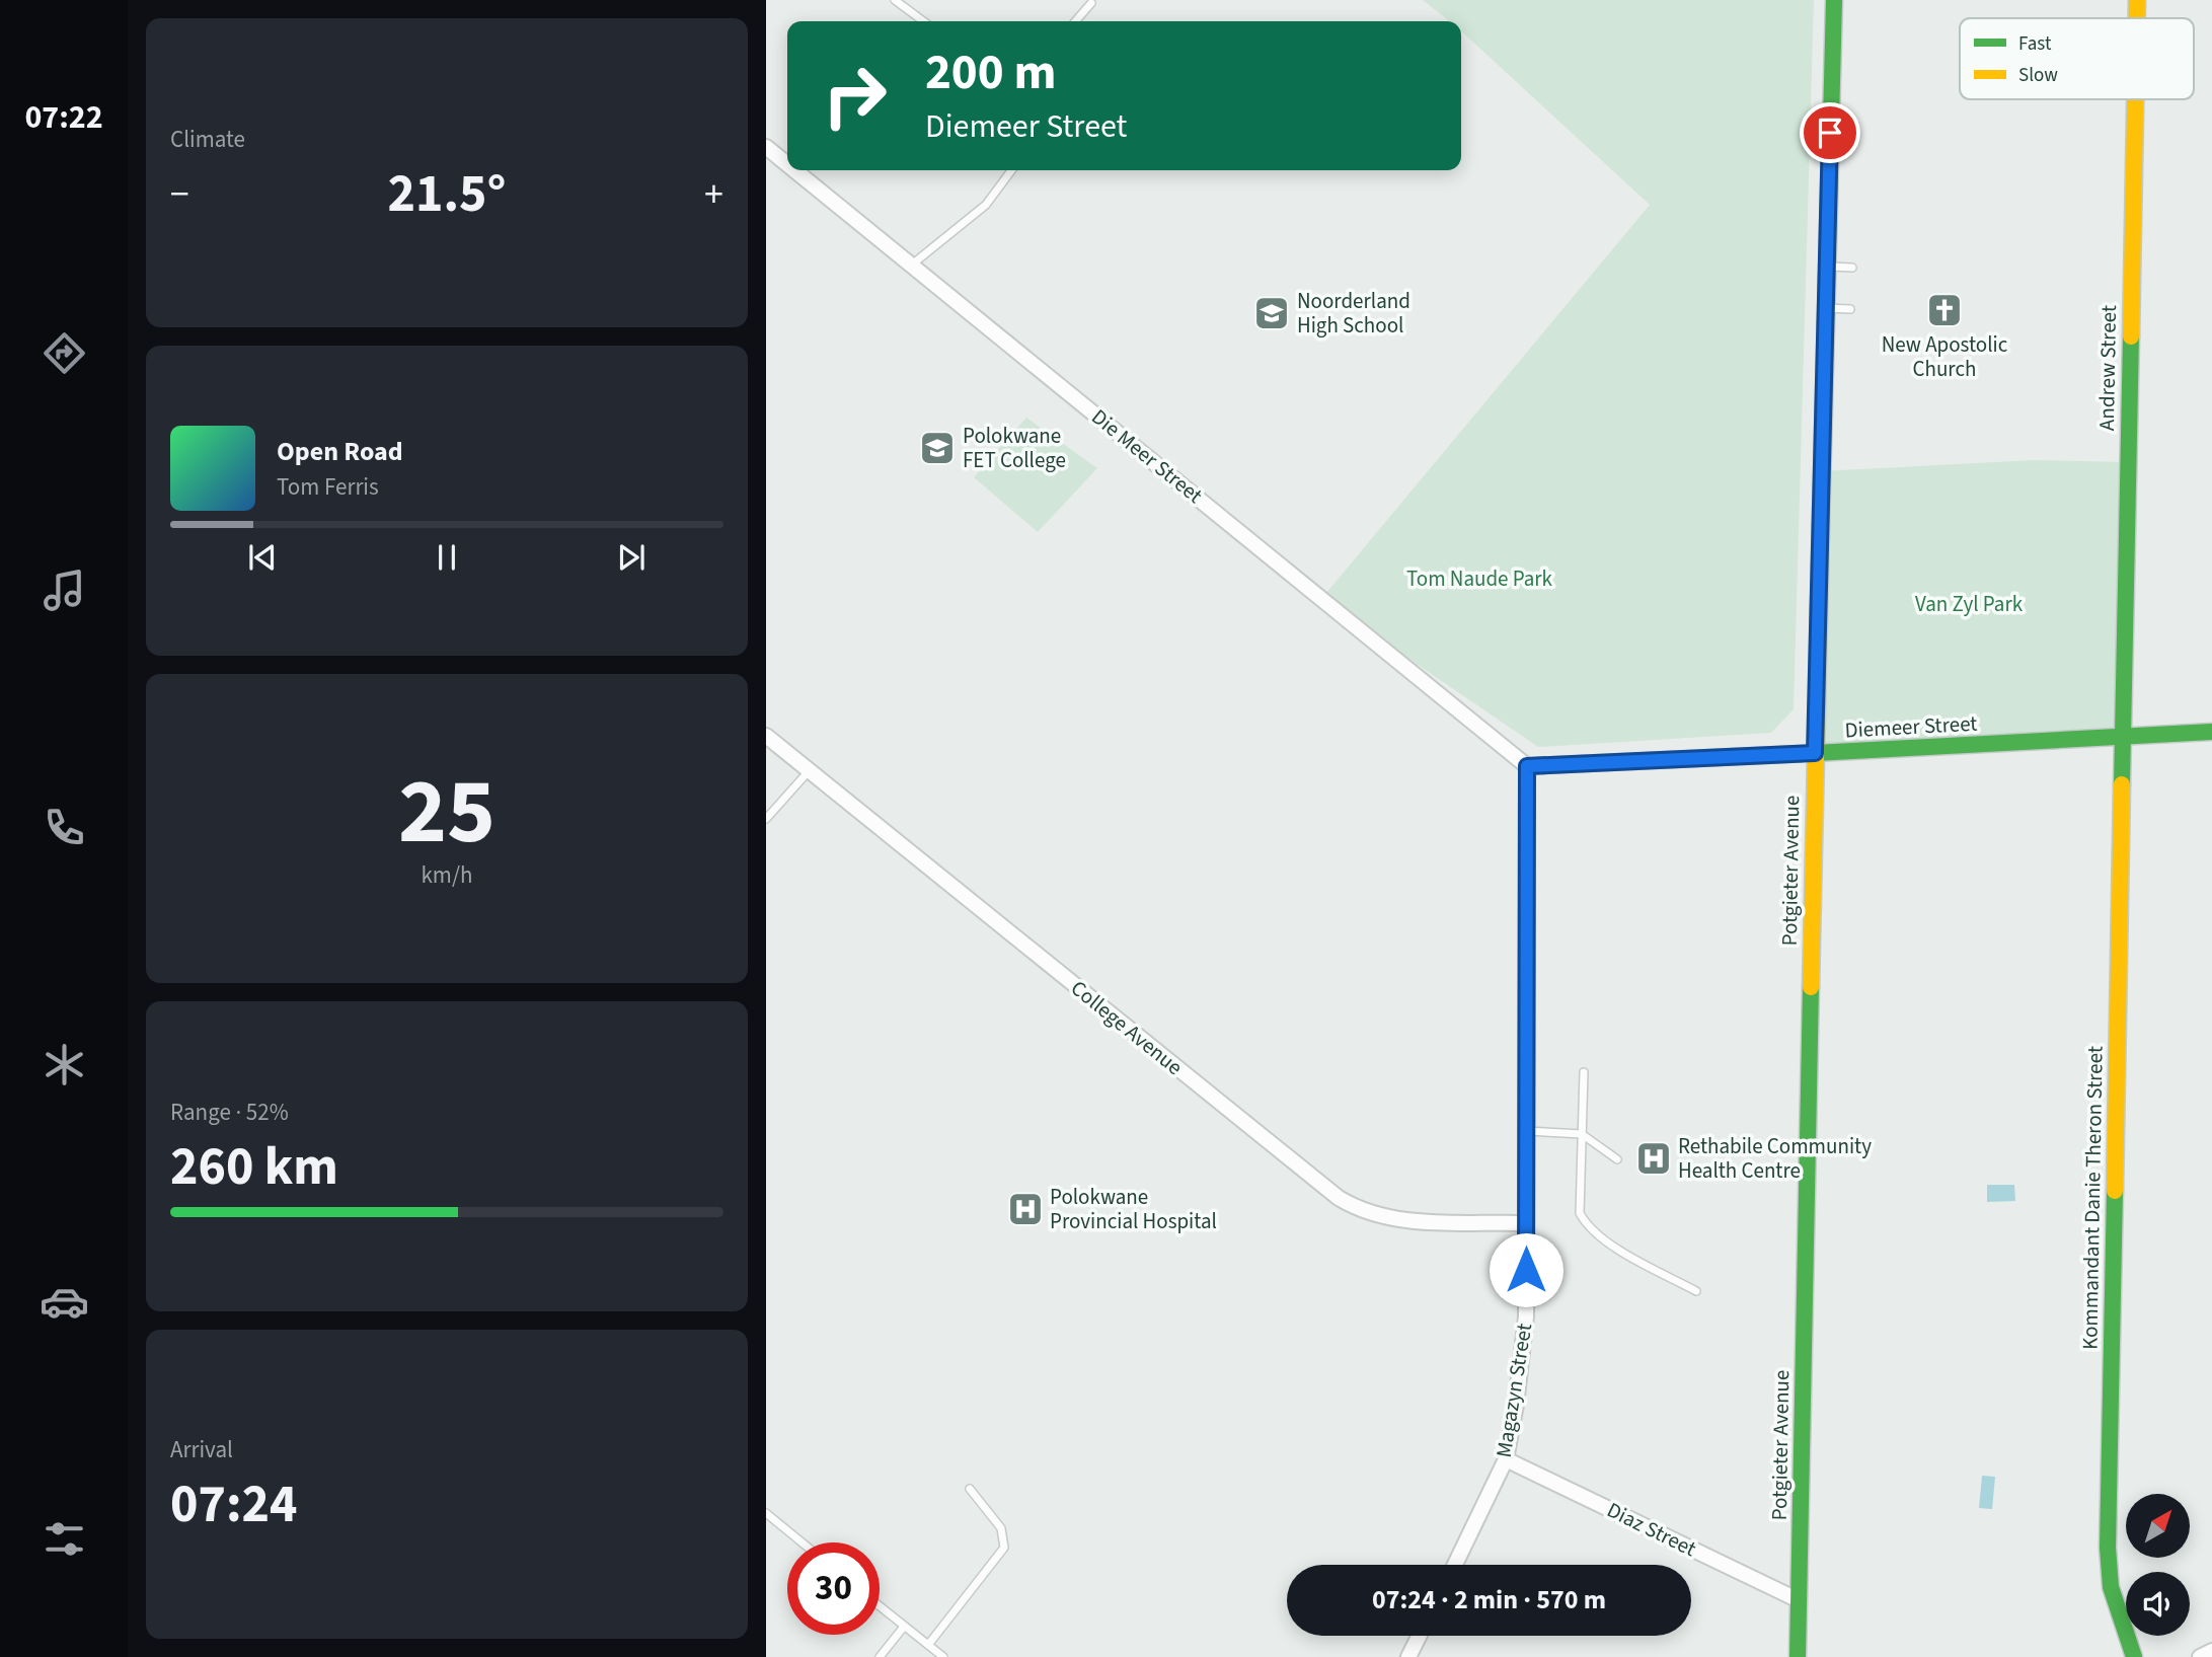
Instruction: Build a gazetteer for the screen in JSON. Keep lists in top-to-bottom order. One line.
{"streets":{"street":["Andrew Street","Die Meer Street","Diemeer Street","Potgieter Avenue","College Avenue","Kommandant Danie Theron Street","Magazyn Street","Diaz Street"]},"crossings":[["Andrew Street","Diemeer Street"],["Andrew Street","Kommandant Danie Theron Street"],["Die Meer Street","Diemeer Street"],["Die Meer Street","Magazyn Street"],["Diemeer Street","Potgieter Avenue"],["Diemeer Street","Kommandant Danie Theron Street"],["Diemeer Street","Magazyn Street"],["Potgieter Avenue","Diaz Street"],["College Avenue","Magazyn Street"],["Magazyn Street","Diaz Street"]],"parks":["Tom Naude Park","Van Zyl Park"],"places":{"church":["New Apostolic Church"],"school or university":["Noorderland High School","Polokwane FET College"],"hospital":["Rethabile Community Health Centre","Polokwane Provincial Hospital"]},"legend":["Fast","Slow"],"north":"top right","page":{"tabs":"07:22","tile":["Climate",["25","km/h"],["Range · 52%","260 km"],["Arrival","07:24"]],"turn":["200 m","Diemeer Street"],"heat":["−","21.5°","+"],"song":["Open Road","Tom Ferris"],"limit":"30","trip":"07:24 · 2 min · 570 m"}}
